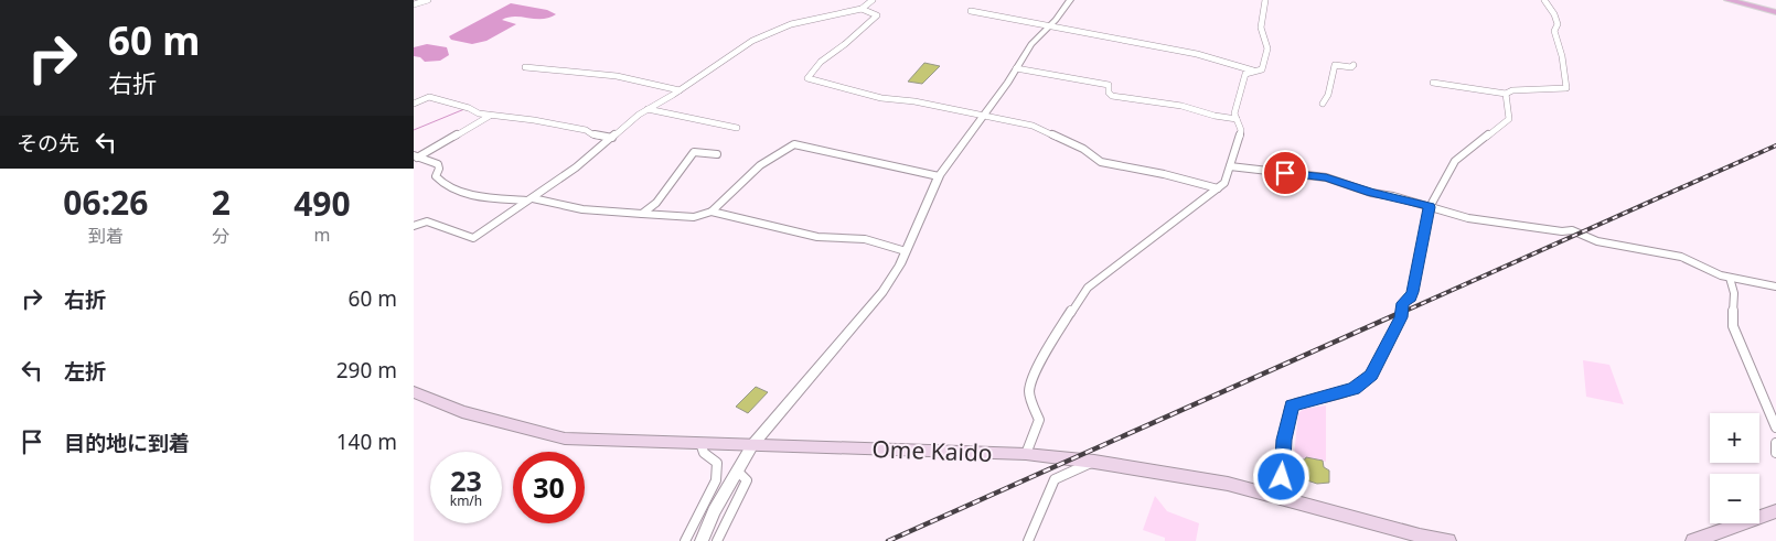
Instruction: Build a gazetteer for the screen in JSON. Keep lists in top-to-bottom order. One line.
{"streets":{"main road":["Ome Kaido"]},"page":{"turn":["60 m","右折"],"then":"その先","eta":["06:26","到着","2","分","490","m"],"list":[{"name":"右折","value":"60 m"},{"name":"左折","value":"290 m"},{"name":"目的地に到着","value":"140 m"}],"map_buttons":["+","−"],"speed":"23 km/h","limit":"30"}}
